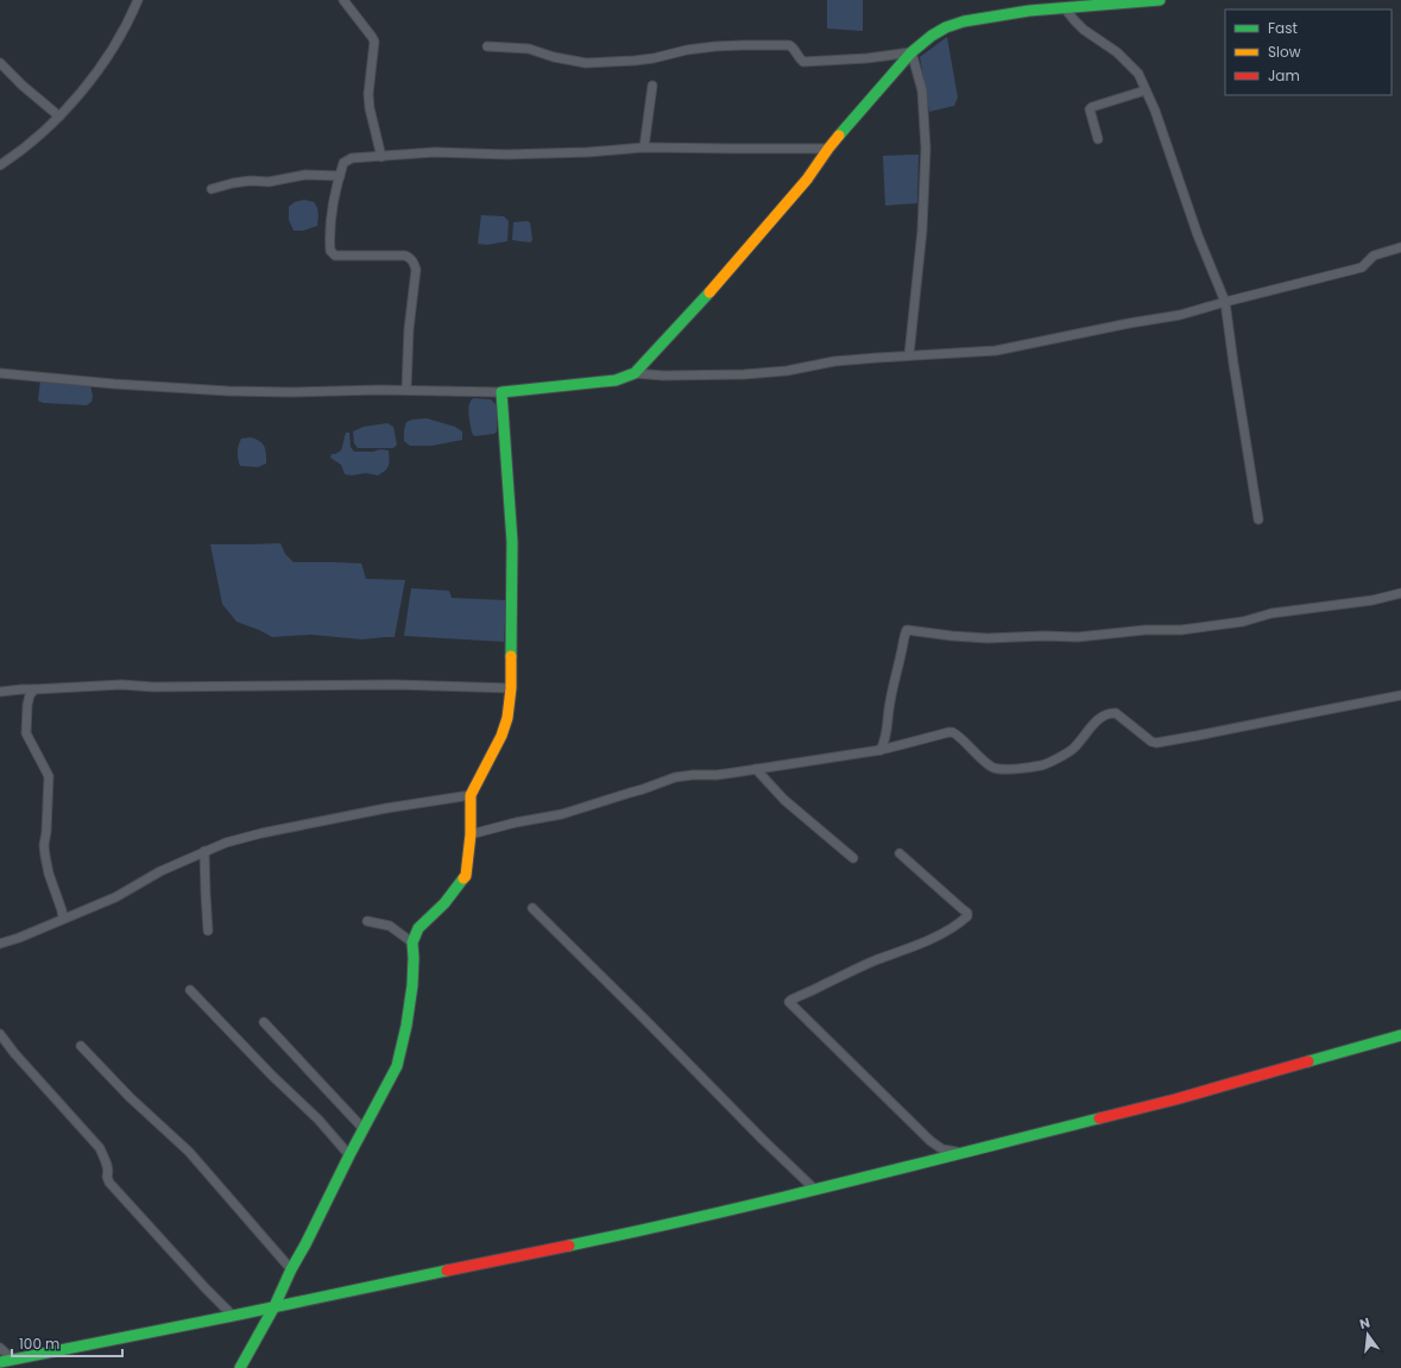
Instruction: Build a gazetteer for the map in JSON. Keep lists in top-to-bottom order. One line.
{"legend":["Fast","Slow","Jam"],"scale_bar":"100 m","north":"top"}
